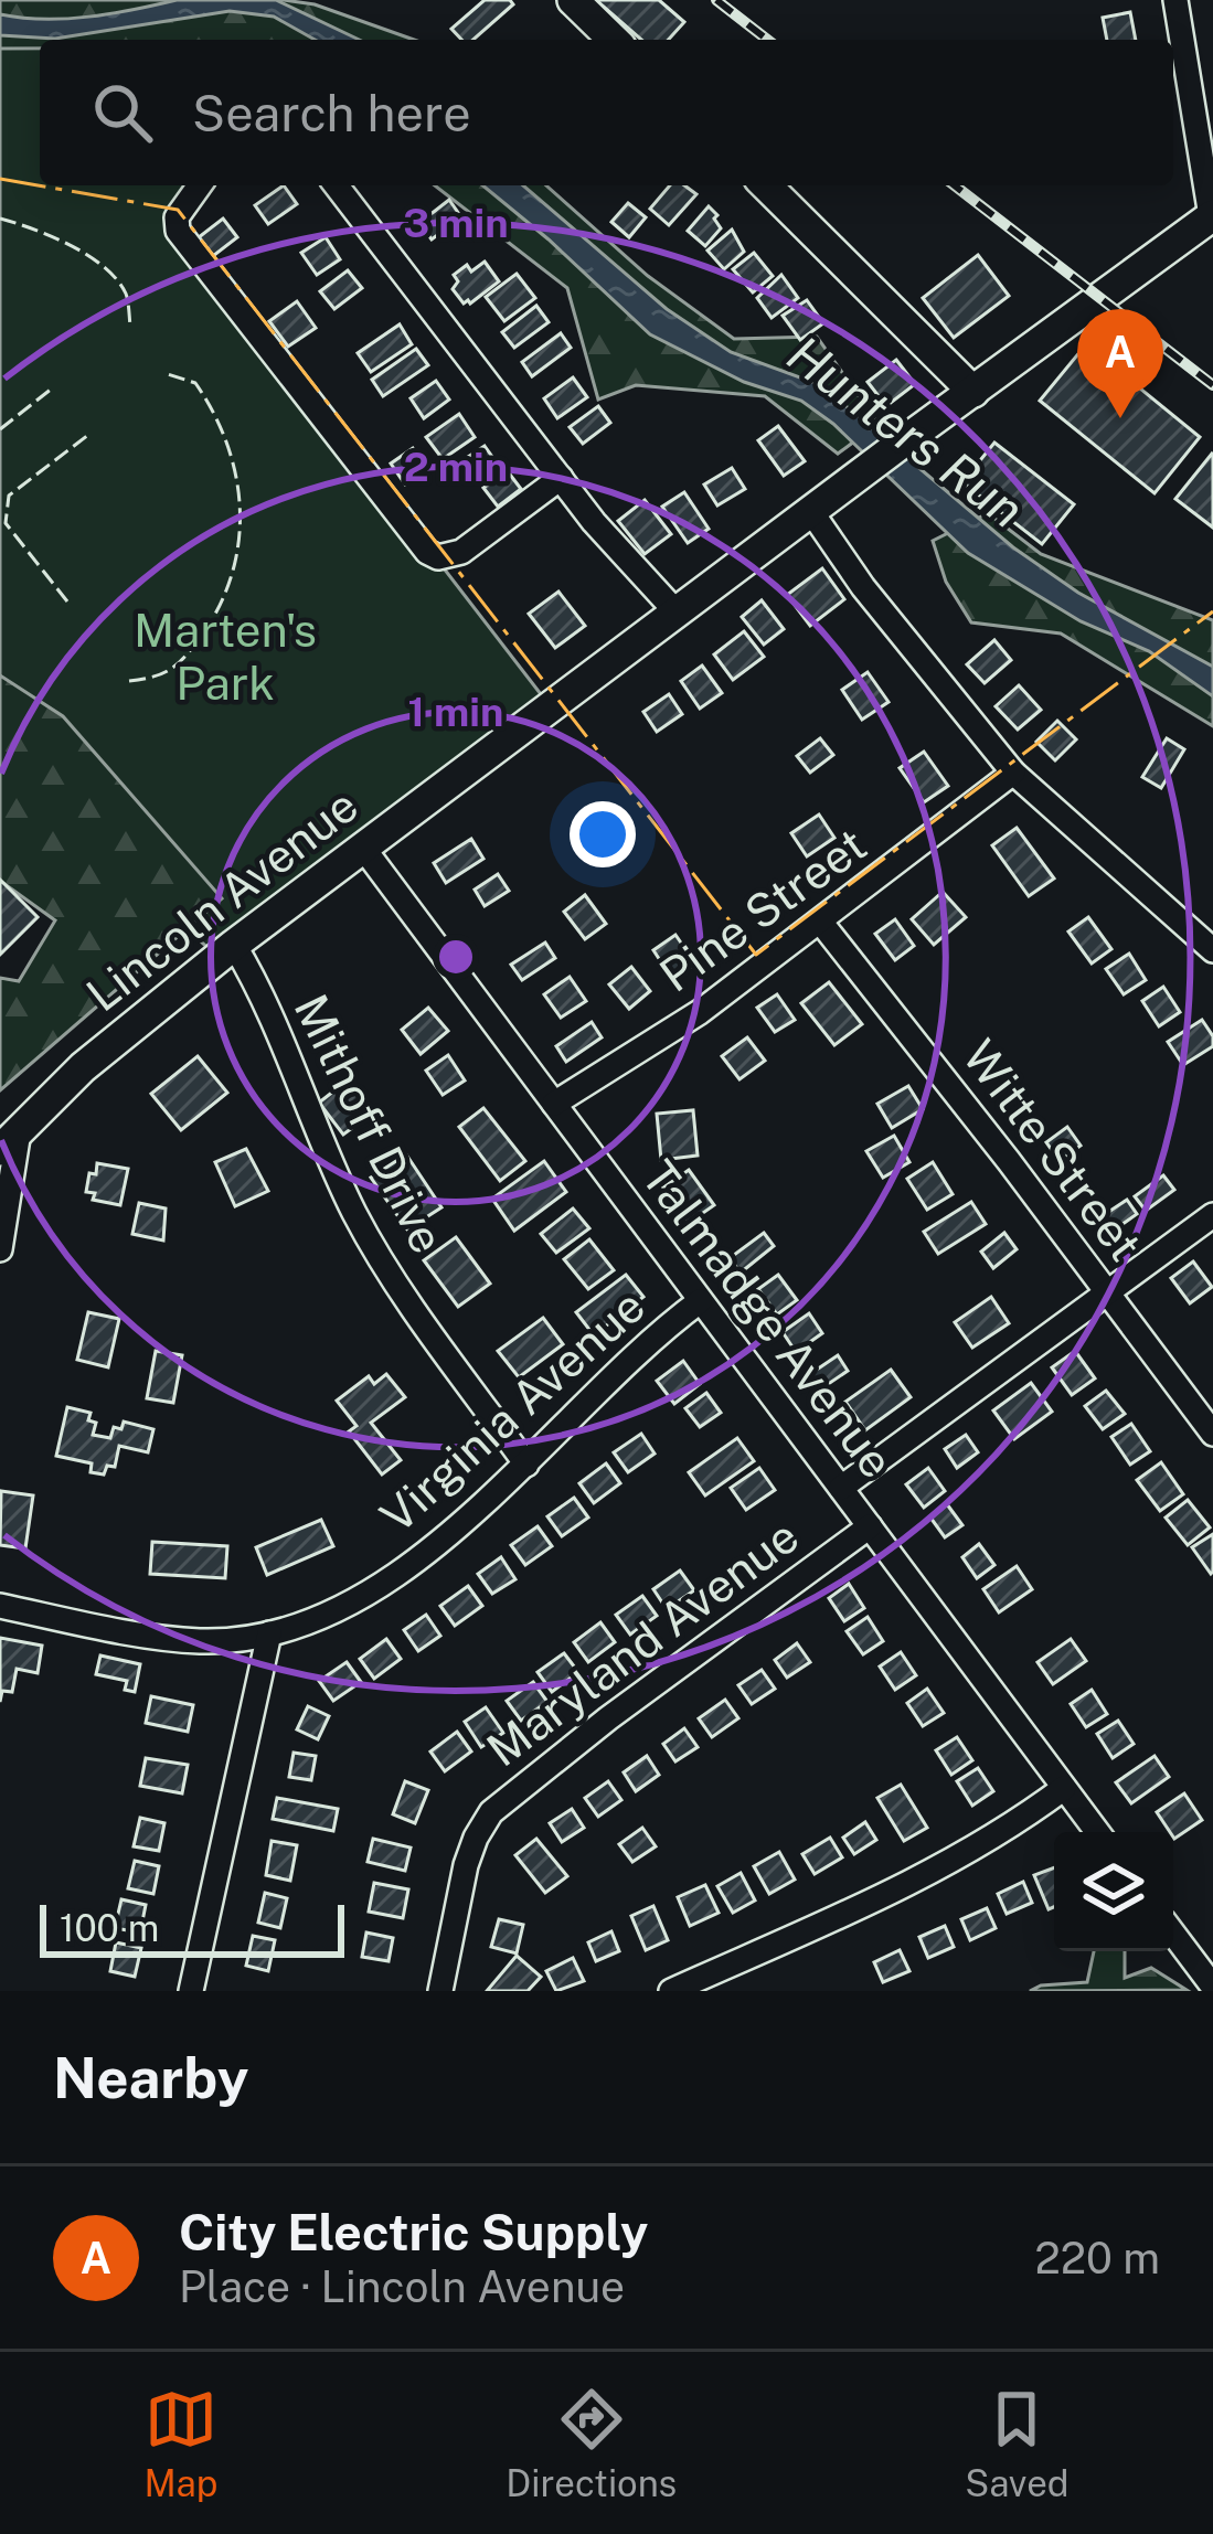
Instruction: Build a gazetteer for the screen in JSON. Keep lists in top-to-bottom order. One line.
{"streets":{"main road":["Lincoln Avenue"],"street":["Pine Street","Mithoff Drive","Witte Street","Talmadge Avenue","Virginia Avenue","Maryland Avenue"]},"crossings":[["Lincoln Avenue","Mithoff Drive"],["Lincoln Avenue","Talmadge Avenue"],["Pine Street","Witte Street"],["Pine Street","Talmadge Avenue"],["Mithoff Drive","Virginia Avenue"],["Talmadge Avenue","Virginia Avenue"],["Talmadge Avenue","Maryland Avenue"]],"water":["Hunters Run"],"parks":["Marten's Park"],"scale_bar":"100 m","page":{"search":"Search here","pins":"A","scale":"100 m","heading":"Nearby","list":[{"mark":"A","name":"City Electric Supply","note":"Place · Lincoln Avenue","value":"220 m"}],"nav":["Map","Directions","Saved"]},"rings":["3 min","2 min","1 min"]}
